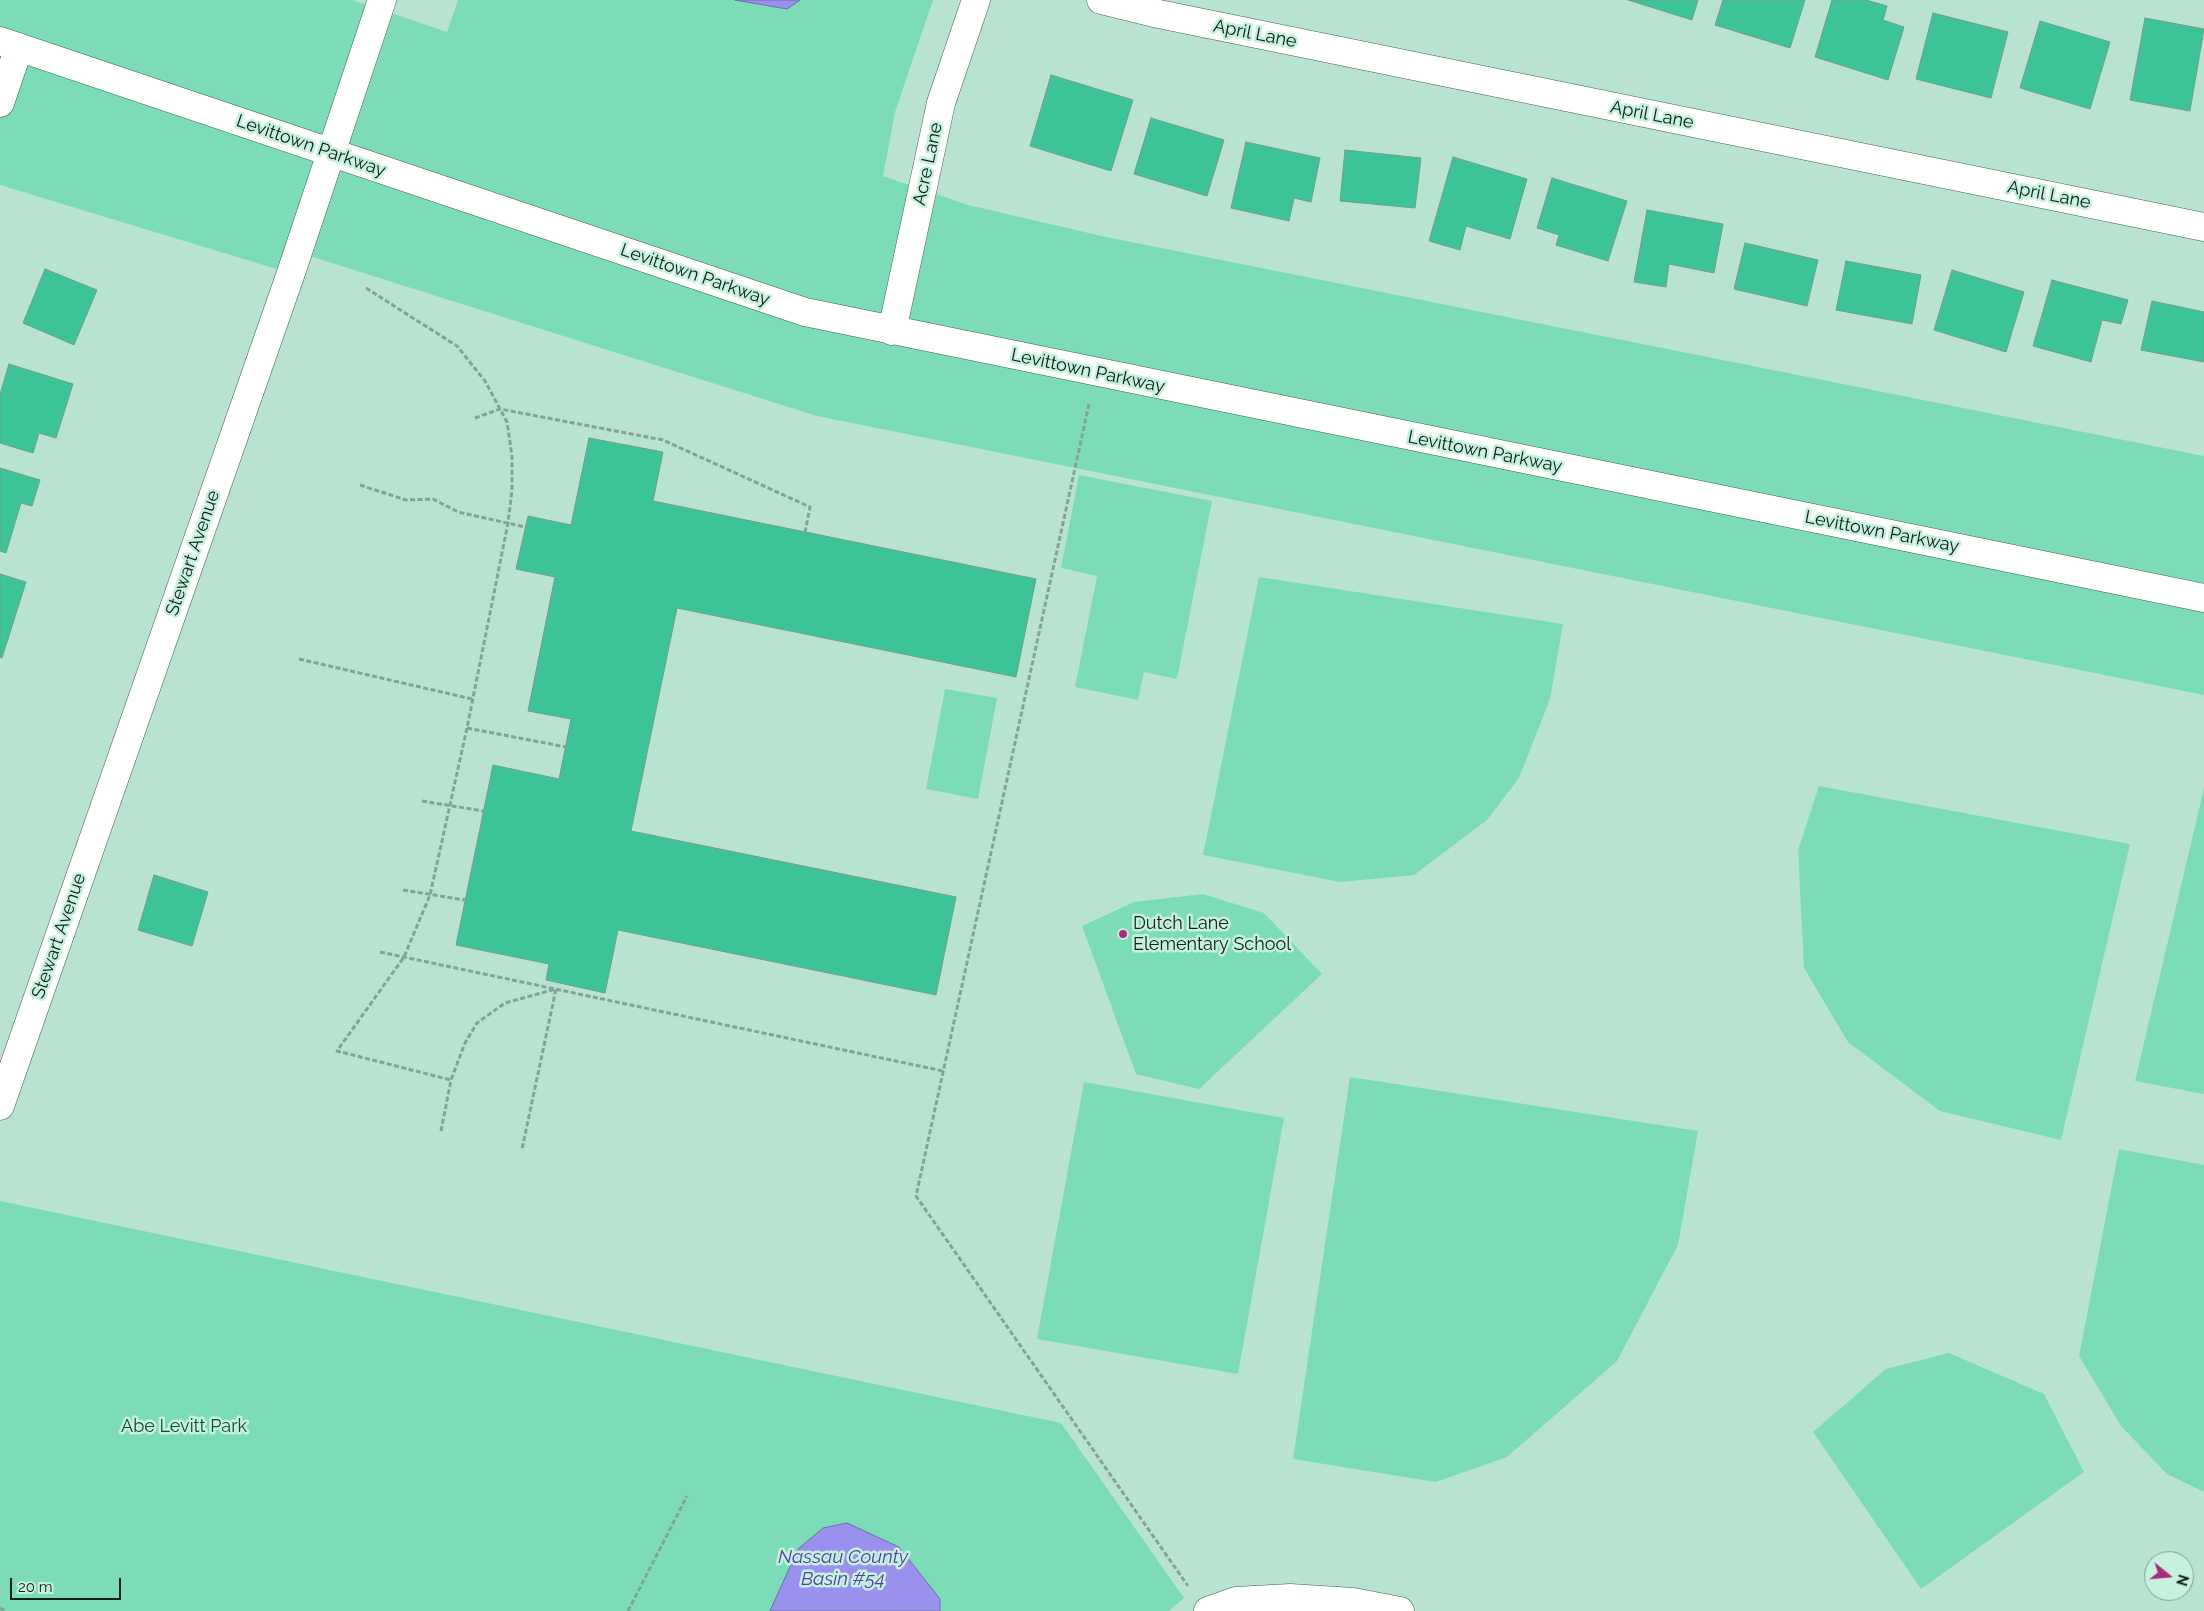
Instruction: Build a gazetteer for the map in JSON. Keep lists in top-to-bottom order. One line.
{"streets":{"street":["April Lane","Levittown Parkway","Acre Lane","Stewart Avenue"]},"crossings":[["Levittown Parkway","Acre Lane"],["Levittown Parkway","Stewart Avenue"]],"water":["Nassau County Basin #54"],"parks":["Abe Levitt Park"],"places":["Dutch Lane Elementary School"],"scale_bar":"20 m","north":"right"}
